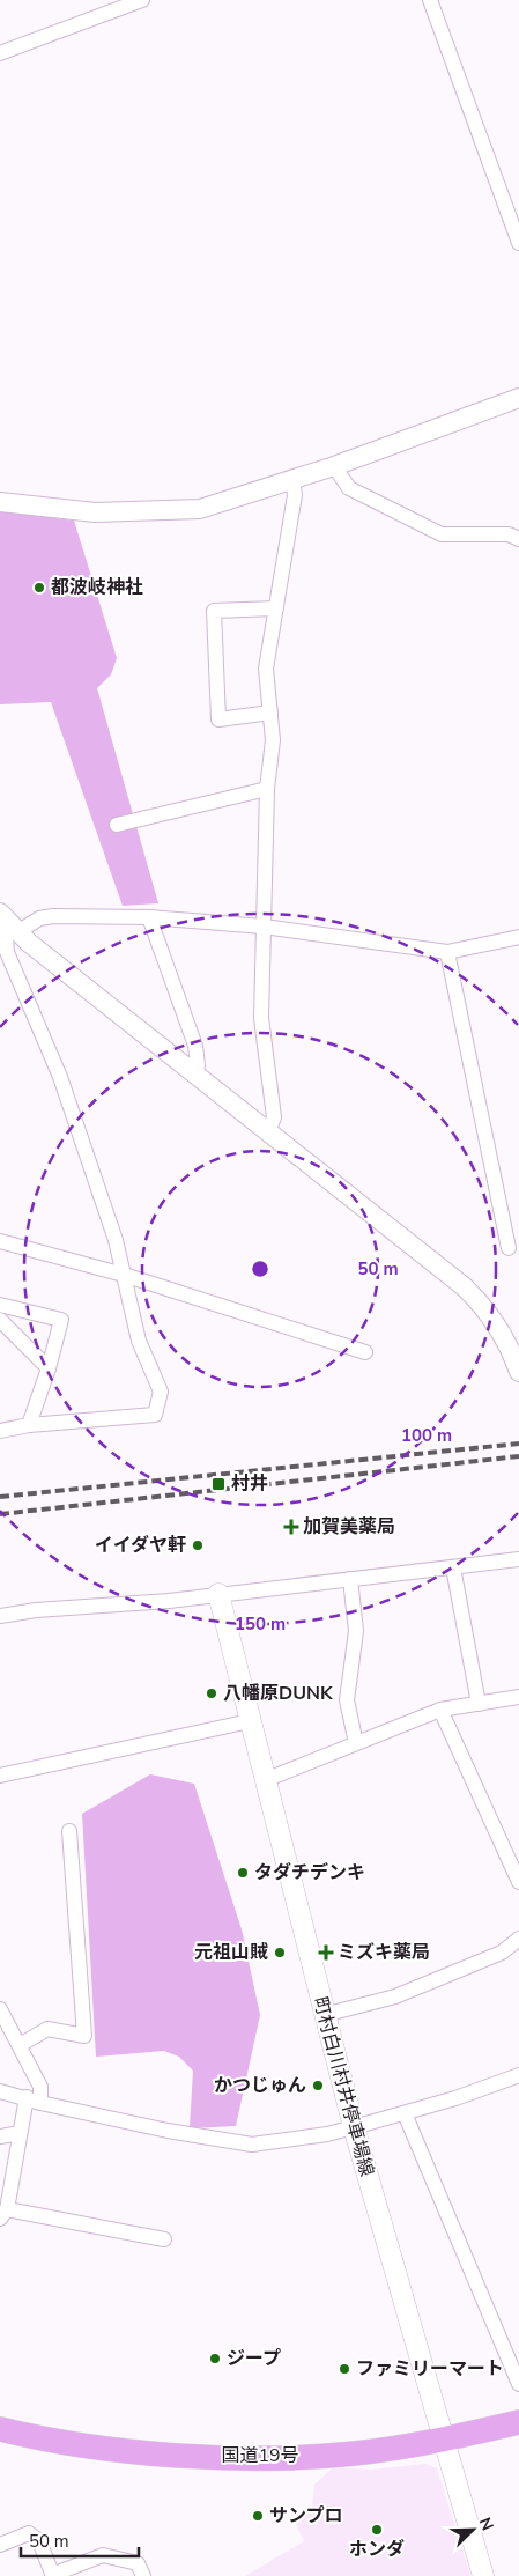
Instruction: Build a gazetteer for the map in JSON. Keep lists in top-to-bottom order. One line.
{"streets":{"highway":["国道19号"],"main road":["町村白川村井停車場線"]},"crossings":[["町村白川村井停車場線","国道19号"]],"places":{"other":["都波岐神社","イイダヤ軒","八幡原DUNK","タダチデンキ","元祖山賊","かつじゅん","ジープ","ファミリーマート","サンプロ","ホンダ"],"transit":["村井"],"health":["加賀美薬局","ミズキ薬局"]},"scale_bar":"50 m","north":"top right","rings":["50 m","100 m","150 m"]}
